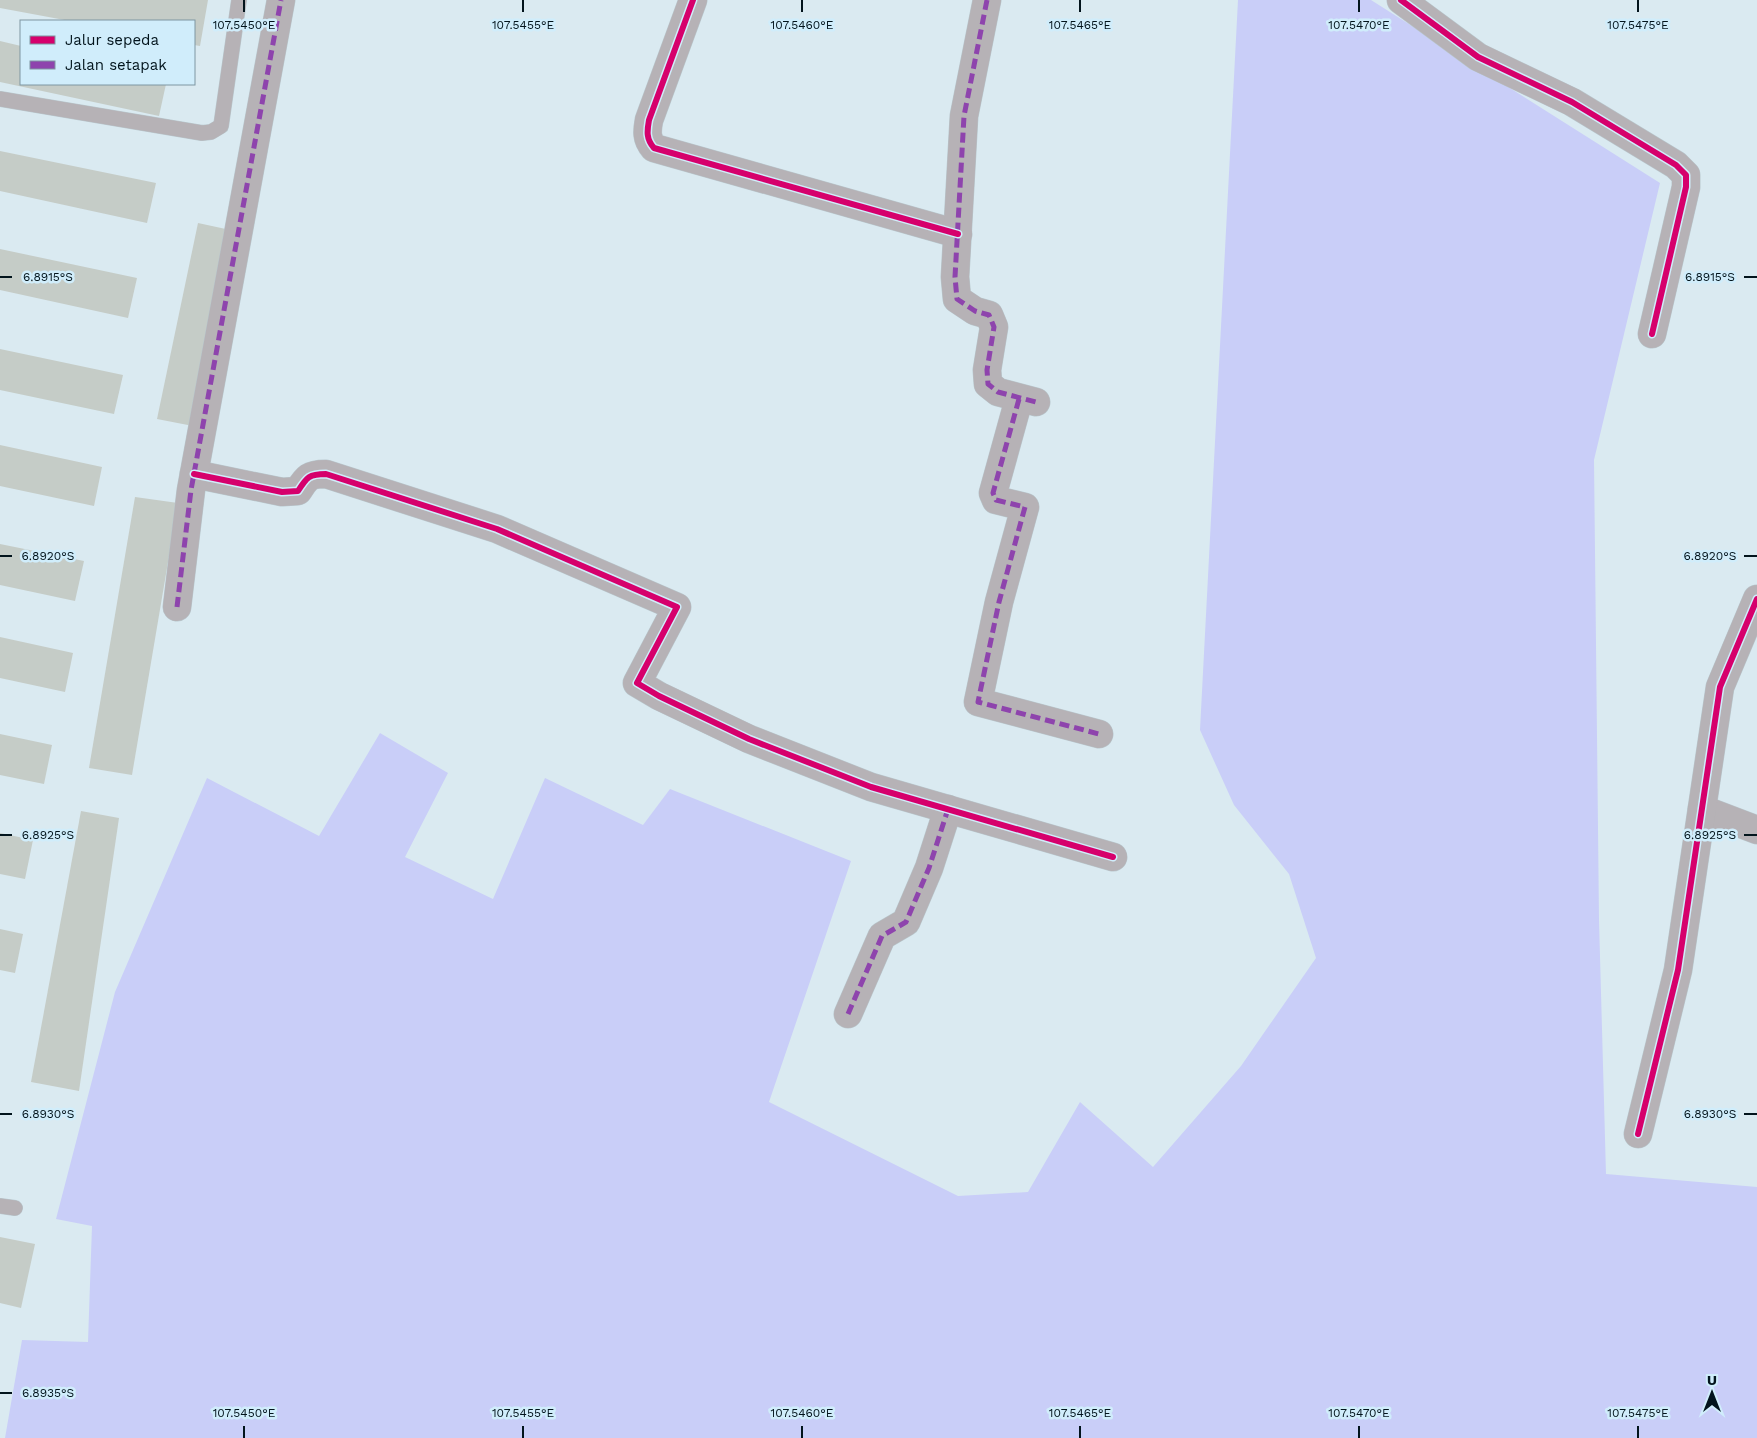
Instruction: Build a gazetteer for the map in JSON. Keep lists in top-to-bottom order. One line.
{"legend":["Jalur sepeda","Jalan setapak"],"north":"top","coordinates":["107.5450°E","107.5455°E","107.5460°E","107.5465°E","107.5470°E","107.5475°E","6.8915°S","6.8920°S","6.8925°S","6.8930°S","6.8935°S"]}
